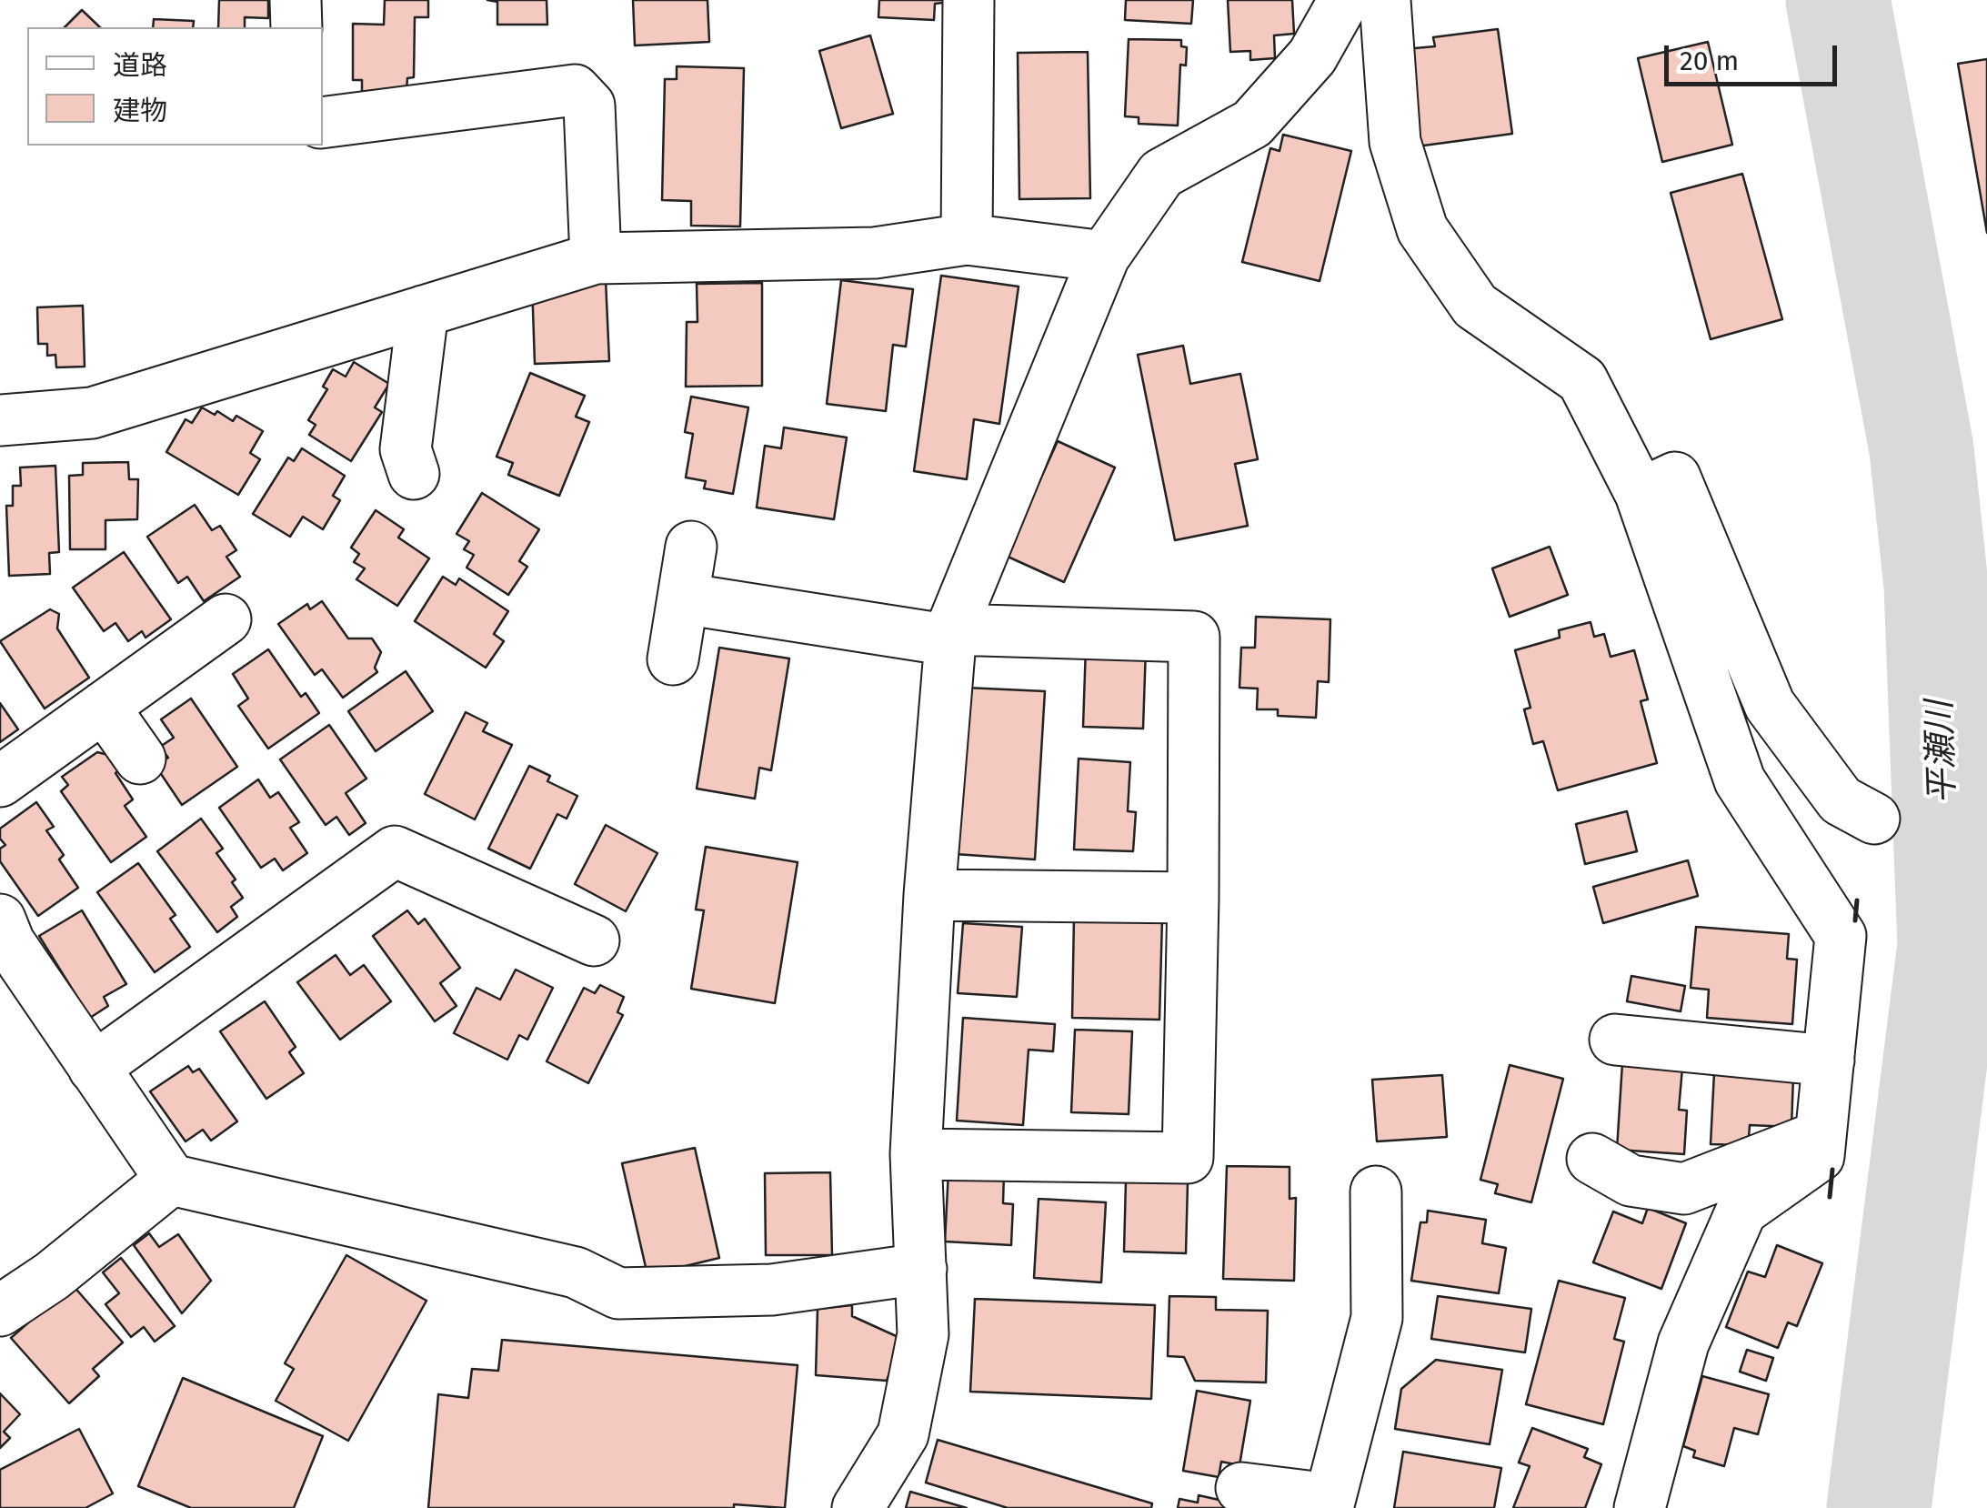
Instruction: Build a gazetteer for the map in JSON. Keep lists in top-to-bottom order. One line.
{"water":["平瀬川"],"legend":["道路","建物"],"scale_bar":"20 m"}
